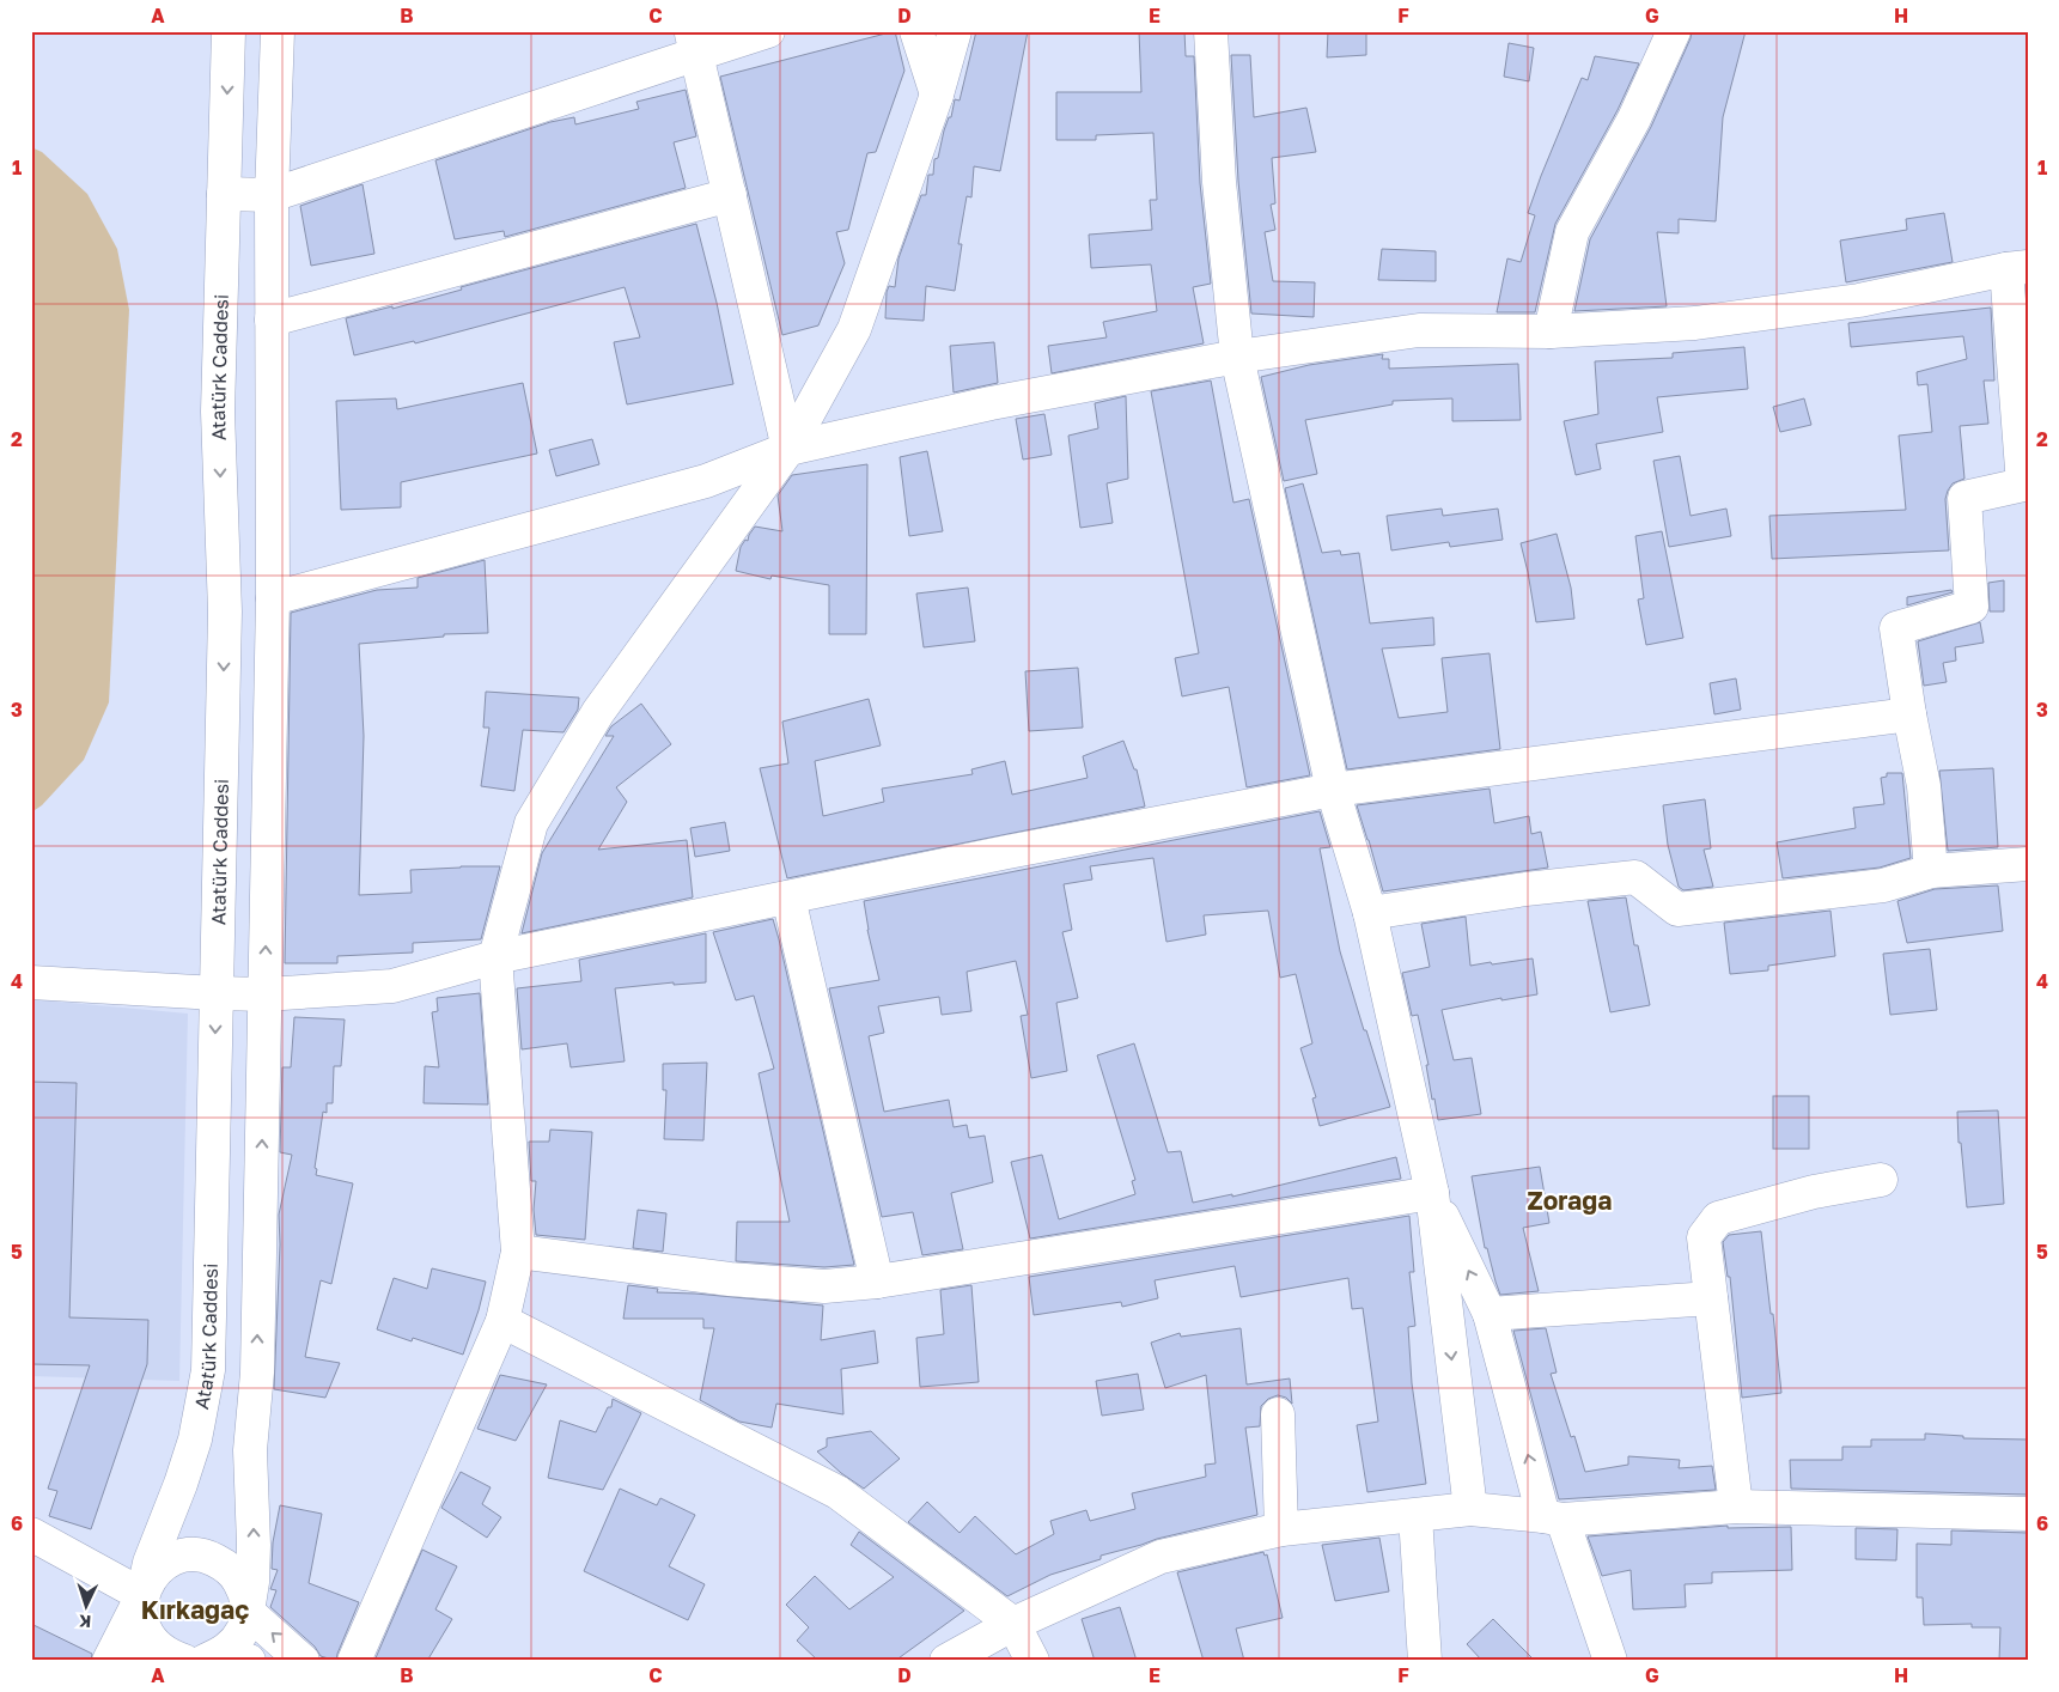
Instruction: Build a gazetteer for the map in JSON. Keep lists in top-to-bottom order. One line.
{"streets":{"street":["Atatürk Caddesi"]},"districts":["Zorağa","Kırkağaç"],"north":"bottom","grid":{"columns":["A","B","C","D","E","F","G","H"],"rows":["1","2","3","4","5","6"]}}
